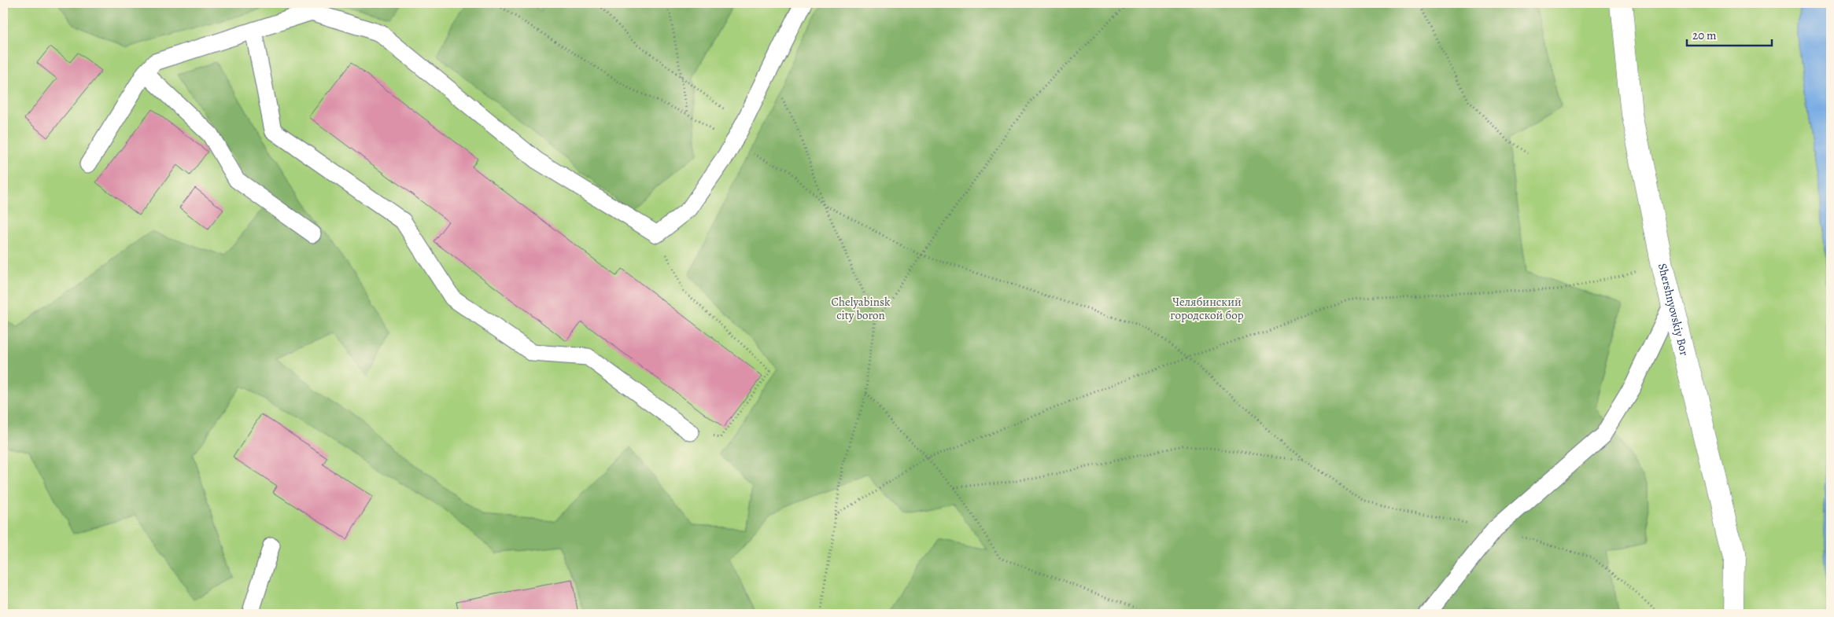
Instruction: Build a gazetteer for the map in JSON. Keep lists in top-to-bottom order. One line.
{"streets":{"street":["Shershnyovskiy Bor"]},"parks":["Chelyabinsk city boron","Челябинский городской бор"],"scale_bar":"20 m"}
